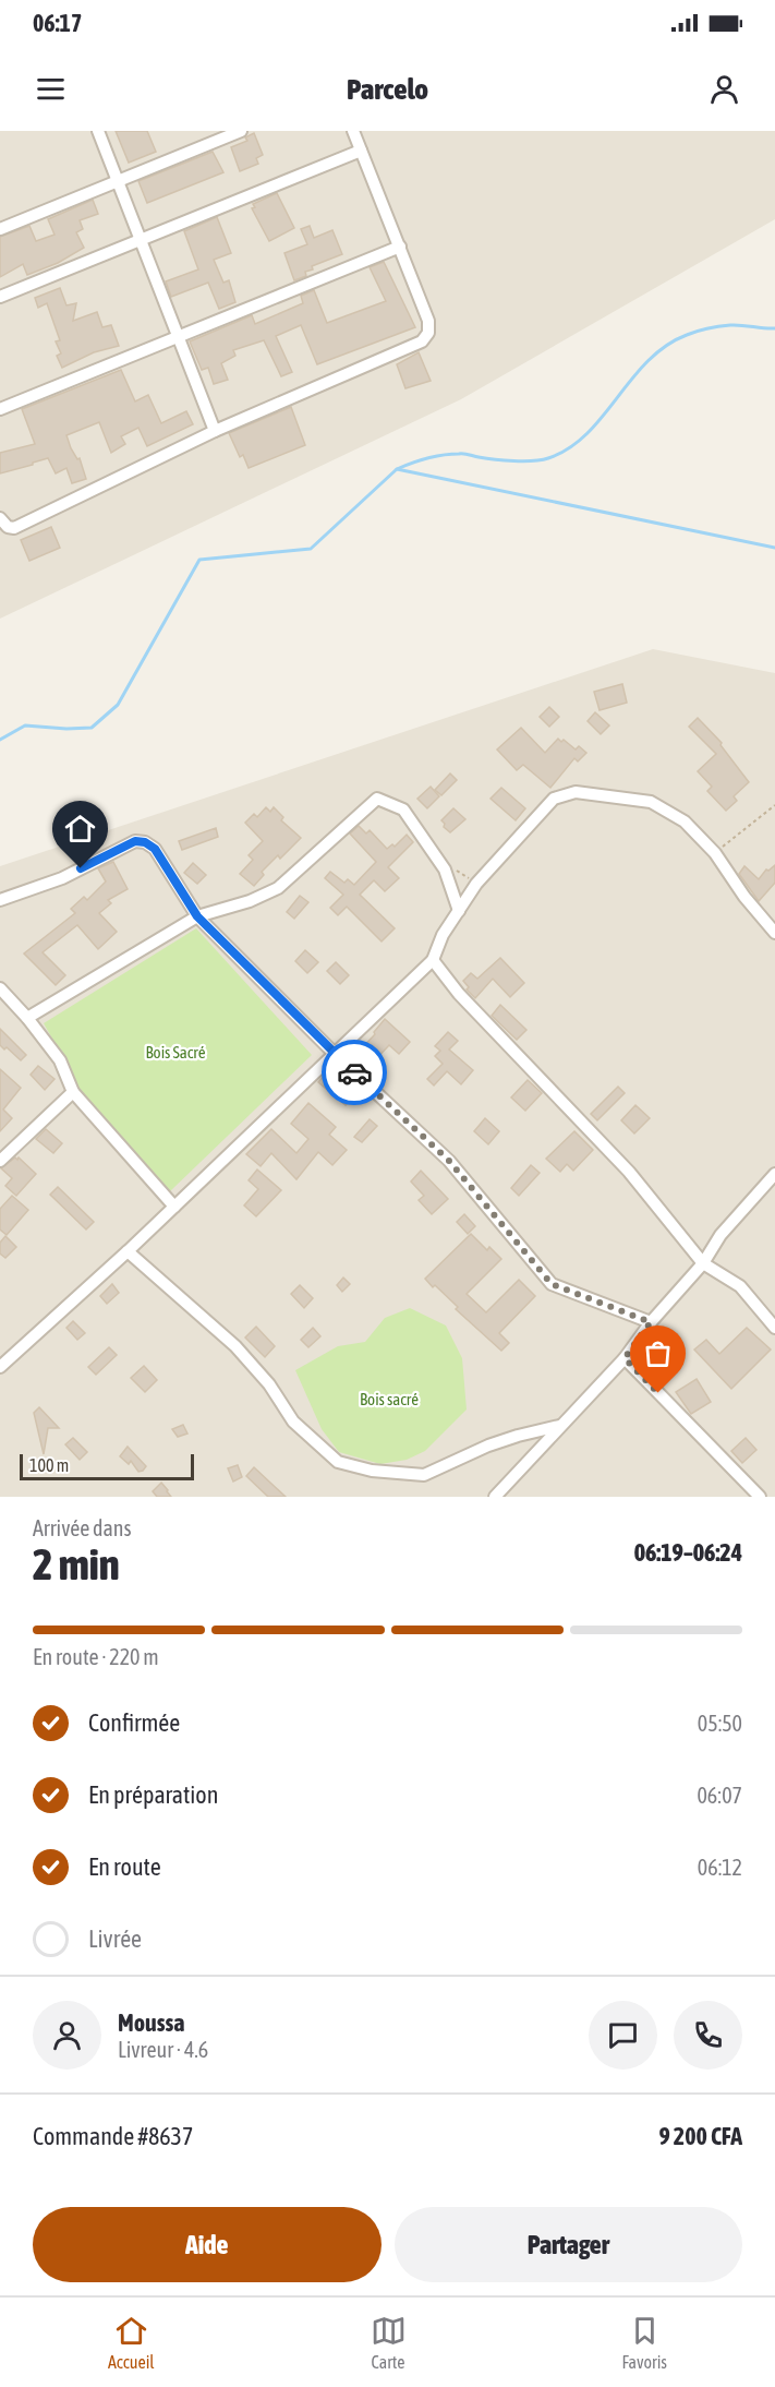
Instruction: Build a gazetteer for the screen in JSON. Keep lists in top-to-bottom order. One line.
{"parks":["Bois Sacré","Bois sacré"],"scale_bar":"100 m","page":{"status":"06:17","header":"Parcelo","scale":"100 m","heading":["2 min","Arrivée dans","06:19–06:24"],"panel":["Moussa","Livreur · 4.6","Commande #8637","9 200 CFA"],"bar":"En route · 220 m","list":[["Confirmée","05:50"],["En préparation","06:07"],["En route","06:12"],"Livrée"],"buttons":["Aide","Partager"],"tabs":["Accueil","Carte","Favoris"]}}
